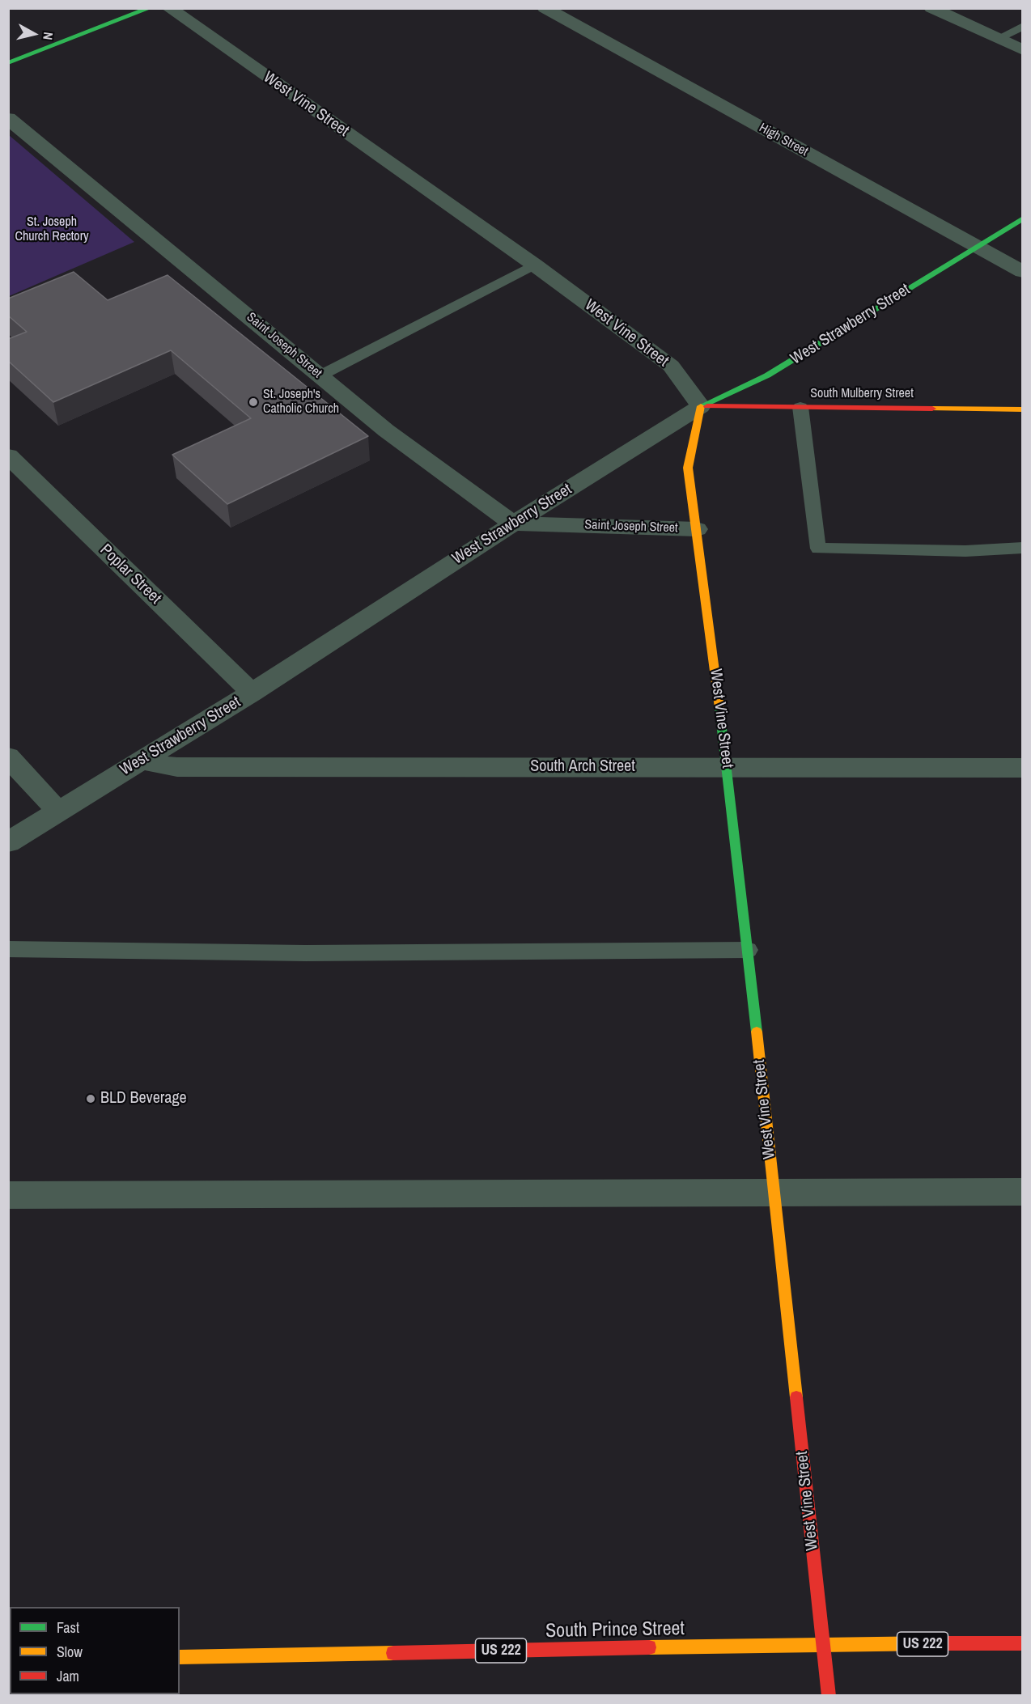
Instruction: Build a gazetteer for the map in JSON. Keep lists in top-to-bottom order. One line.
{"streets":{"main road":["West Vine Street","West Strawberry Street","South Mulberry Street","South Prince Street","US 222"],"street":["High Street","Saint Joseph Street","Poplar Street","South Arch Street"]},"crossings":[["West Vine Street","West Strawberry Street"],["West Vine Street","Saint Joseph Street"],["West Vine Street","South Mulberry Street"],["West Vine Street","South Arch Street"],["West Vine Street","South Prince Street"],["High Street","West Strawberry Street"],["West Strawberry Street","Saint Joseph Street"],["West Strawberry Street","South Mulberry Street"],["West Strawberry Street","Poplar Street"],["West Strawberry Street","South Arch Street"]],"parks":["St. Joseph Church Rectory"],"places":["St. Joseph's Catholic Church","BLD Beverage"],"legend":["Fast","Slow","Jam"],"north":"right"}
